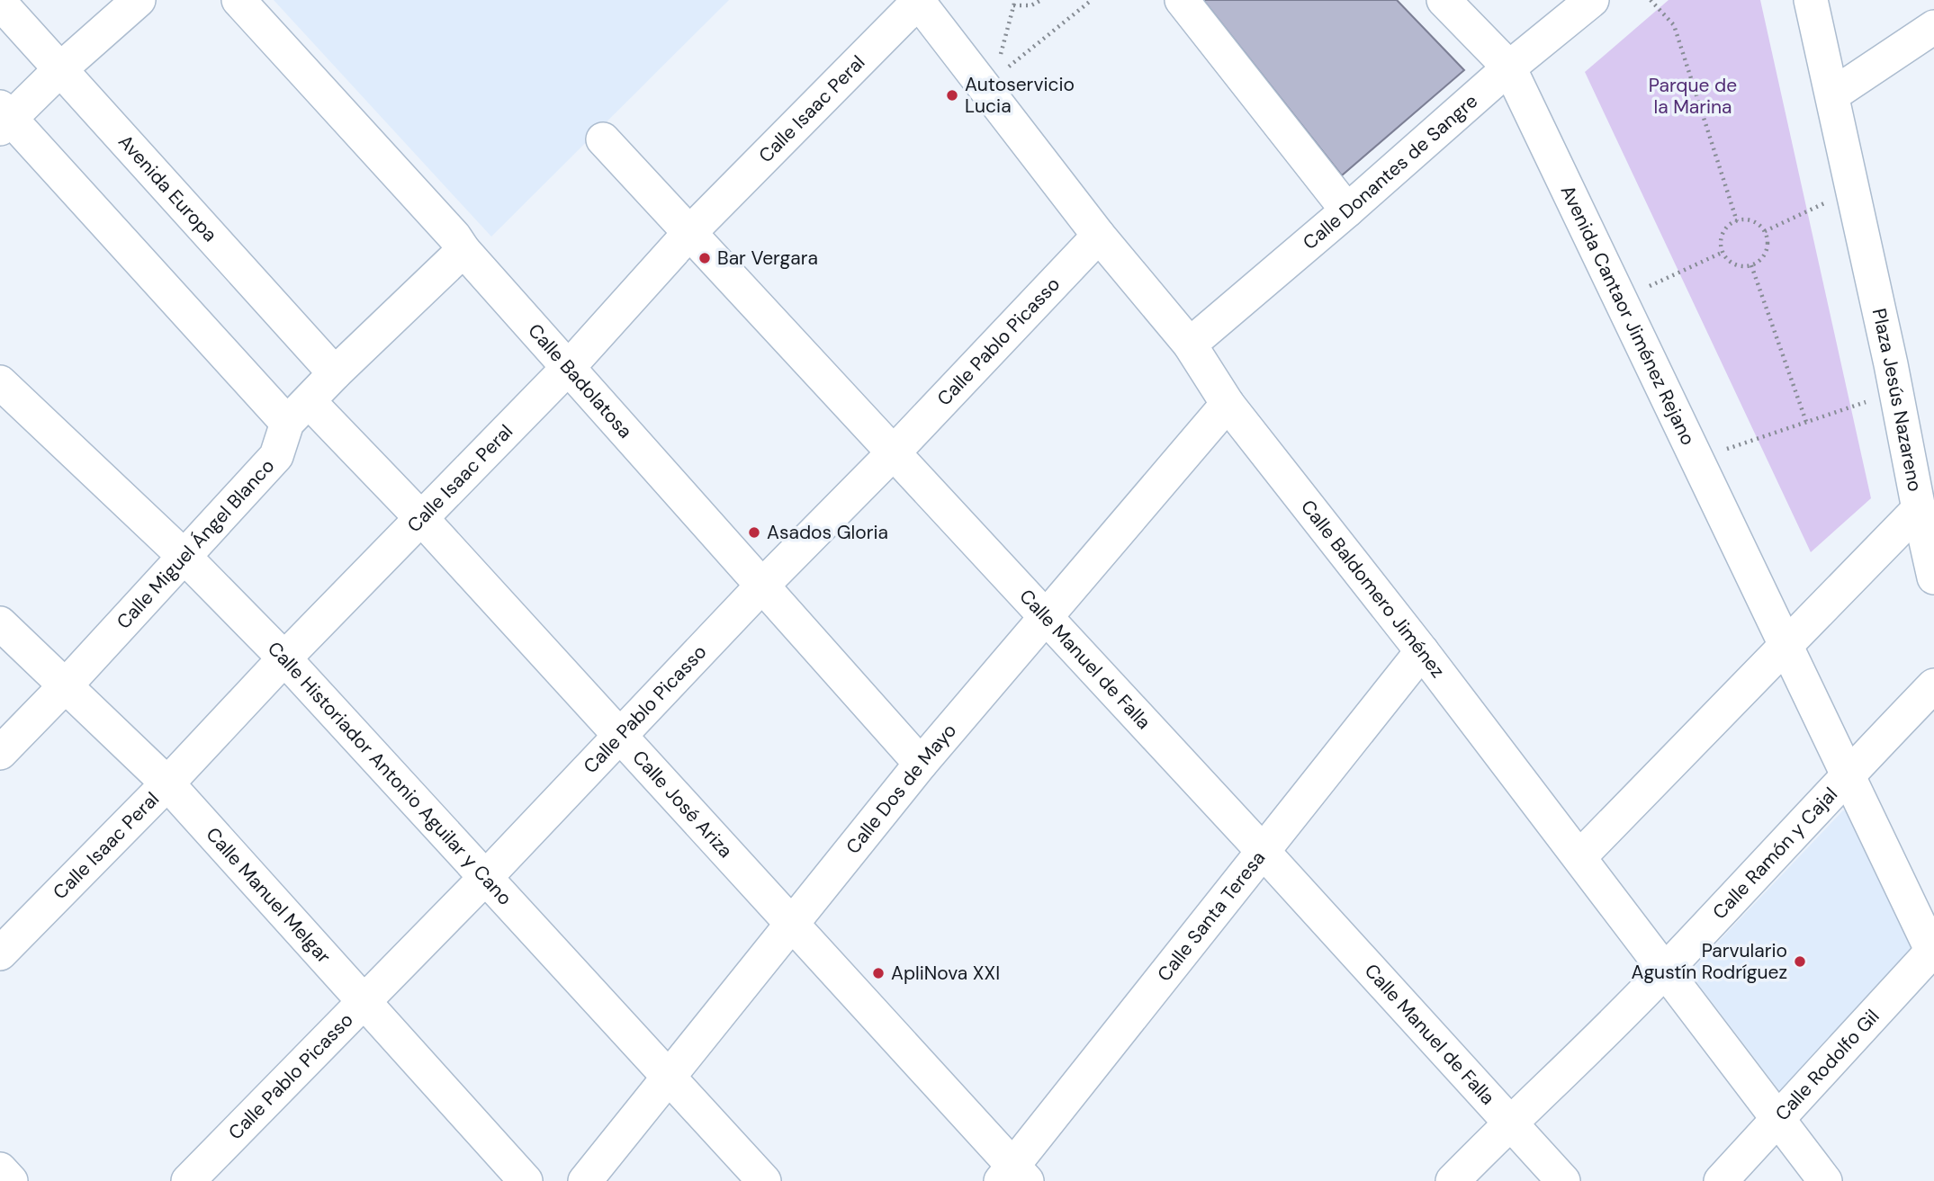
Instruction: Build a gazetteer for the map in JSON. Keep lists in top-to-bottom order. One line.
{"streets":{"street":["Calle Isaac Peral","Calle Donantes de Sangre","Avenida Europa","Avenida Cantaor Jiménez Rejano","Calle Pablo Picasso","Calle Badolatosa","Plaza Jesús Nazareno","Calle Miguel Ángel Blanco","Calle Baldomero Jiménez","Calle Manuel de Falla","Calle Historiador Antonio Aguilar y Cano","Calle Dos de Mayo","Calle José Ariza","Calle Ramón y Cajal","Calle Manuel Melgar","Calle Santa Teresa","Calle Rodolfo Gil"]},"crossings":[["Calle Isaac Peral","Calle Badolatosa"],["Calle Isaac Peral","Calle Baldomero Jiménez"],["Calle Isaac Peral","Calle Manuel de Falla"],["Calle Isaac Peral","Calle Historiador Antonio Aguilar y Cano"],["Calle Isaac Peral","Calle José Ariza"],["Calle Isaac Peral","Calle Manuel Melgar"],["Calle Donantes de Sangre","Avenida Cantaor Jiménez Rejano"],["Calle Donantes de Sangre","Calle Baldomero Jiménez"],["Avenida Europa","Calle Miguel Ángel Blanco"],["Avenida Cantaor Jiménez Rejano","Plaza Jesús Nazareno"],["Avenida Cantaor Jiménez Rejano","Calle Ramón y Cajal"],["Avenida Cantaor Jiménez Rejano","Calle Rodolfo Gil"],["Calle Pablo Picasso","Calle Badolatosa"],["Calle Pablo Picasso","Calle Baldomero Jiménez"],["Calle Pablo Picasso","Calle Manuel de Falla"],["Calle Pablo Picasso","Calle Historiador Antonio Aguilar y Cano"],["Calle Pablo Picasso","Calle José Ariza"],["Calle Pablo Picasso","Calle Manuel Melgar"],["Calle Badolatosa","Calle Miguel Ángel Blanco"],["Calle Badolatosa","Calle Dos de Mayo"],["Plaza Jesús Nazareno","Calle Baldomero Jiménez"],["Calle Miguel Ángel Blanco","Calle Historiador Antonio Aguilar y Cano"],["Calle Miguel Ángel Blanco","Calle José Ariza"],["Calle Miguel Ángel Blanco","Calle Manuel Melgar"],["Calle Baldomero Jiménez","Calle Dos de Mayo"],["Calle Baldomero Jiménez","Calle Ramón y Cajal"],["Calle Baldomero Jiménez","Calle Santa Teresa"],["Calle Baldomero Jiménez","Calle Rodolfo Gil"],["Calle Manuel de Falla","Calle Dos de Mayo"],["Calle Manuel de Falla","Calle Ramón y Cajal"],["Calle Manuel de Falla","Calle Santa Teresa"],["Calle Historiador Antonio Aguilar y Cano","Calle Dos de Mayo"],["Calle Dos de Mayo","Calle José Ariza"],["Calle José Ariza","Calle Santa Teresa"]],"parks":["Parque de la Marina"],"places":["Autoservicio Lucia","Bar Vergara","Asados Gloria","Parvulario Agustín Rodríguez","ApliNova XXI"]}
